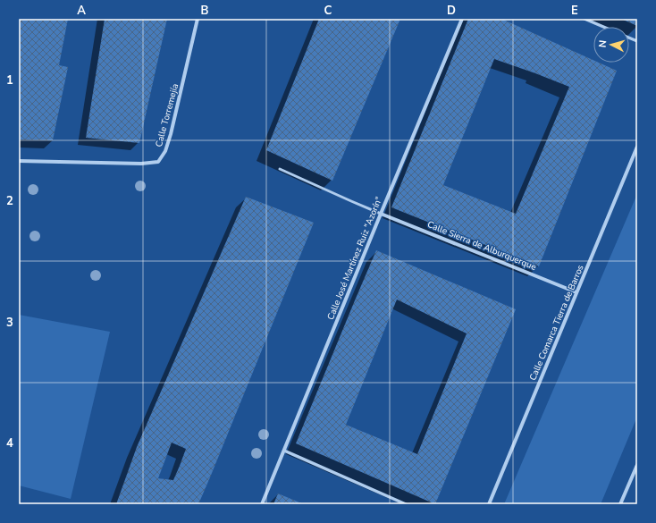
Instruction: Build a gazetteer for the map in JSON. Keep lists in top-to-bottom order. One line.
{"streets":{"street":["Calle Torremejía","Calle Sierra de Alburquerque","Calle José Martínez Ruiz \"Azorín\"","Calle Comarca Tierra de Barros"]},"crossings":[["Calle Sierra de Alburquerque","Calle José Martínez Ruiz \"Azorín\""],["Calle Sierra de Alburquerque","Calle Comarca Tierra de Barros"]],"north":"left","grid":{"columns":["A","B","C","D","E"],"rows":["1","2","3","4"]}}
